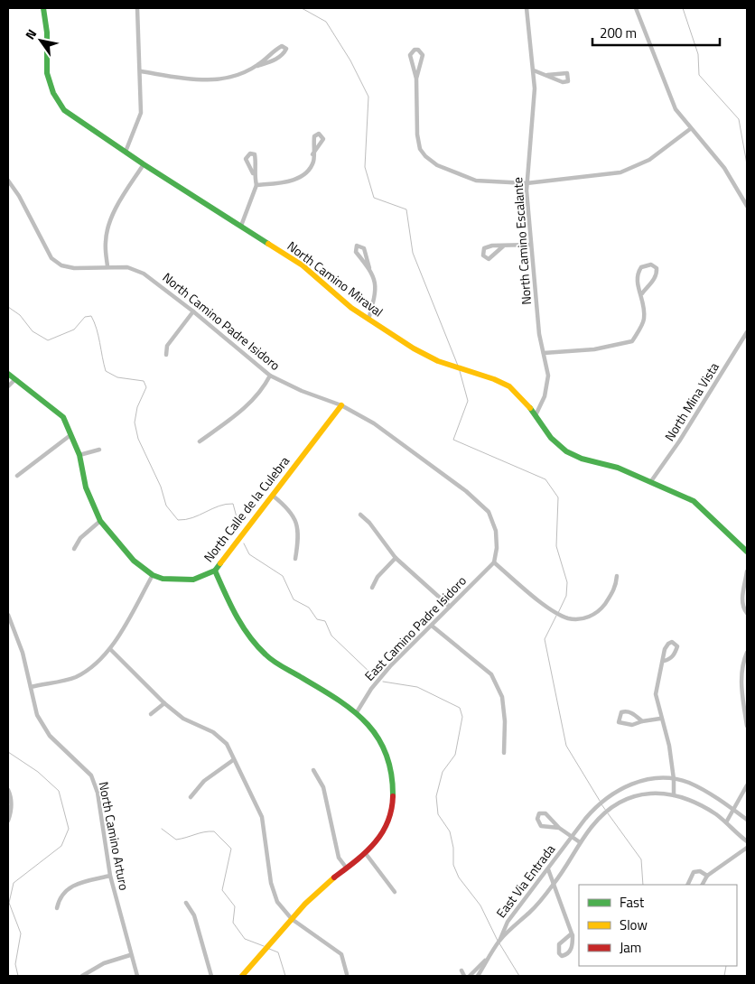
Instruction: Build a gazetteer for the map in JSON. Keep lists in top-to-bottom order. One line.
{"streets":{"street":["North Camino Escalante","North Camino Miraval","North Camino Padre Isidoro","North Mina Vista","North Calle de la Culebra","East Camino Padre Isidoro","North Camino Arturo","East Via Entrada"]},"crossings":[["North Camino Escalante","North Camino Miraval"],["North Camino Miraval","North Mina Vista"],["North Camino Padre Isidoro","North Calle de la Culebra"],["North Camino Padre Isidoro","East Camino Padre Isidoro"]],"legend":["Fast","Slow","Jam"],"scale_bar":"200 m","north":"top left"}
